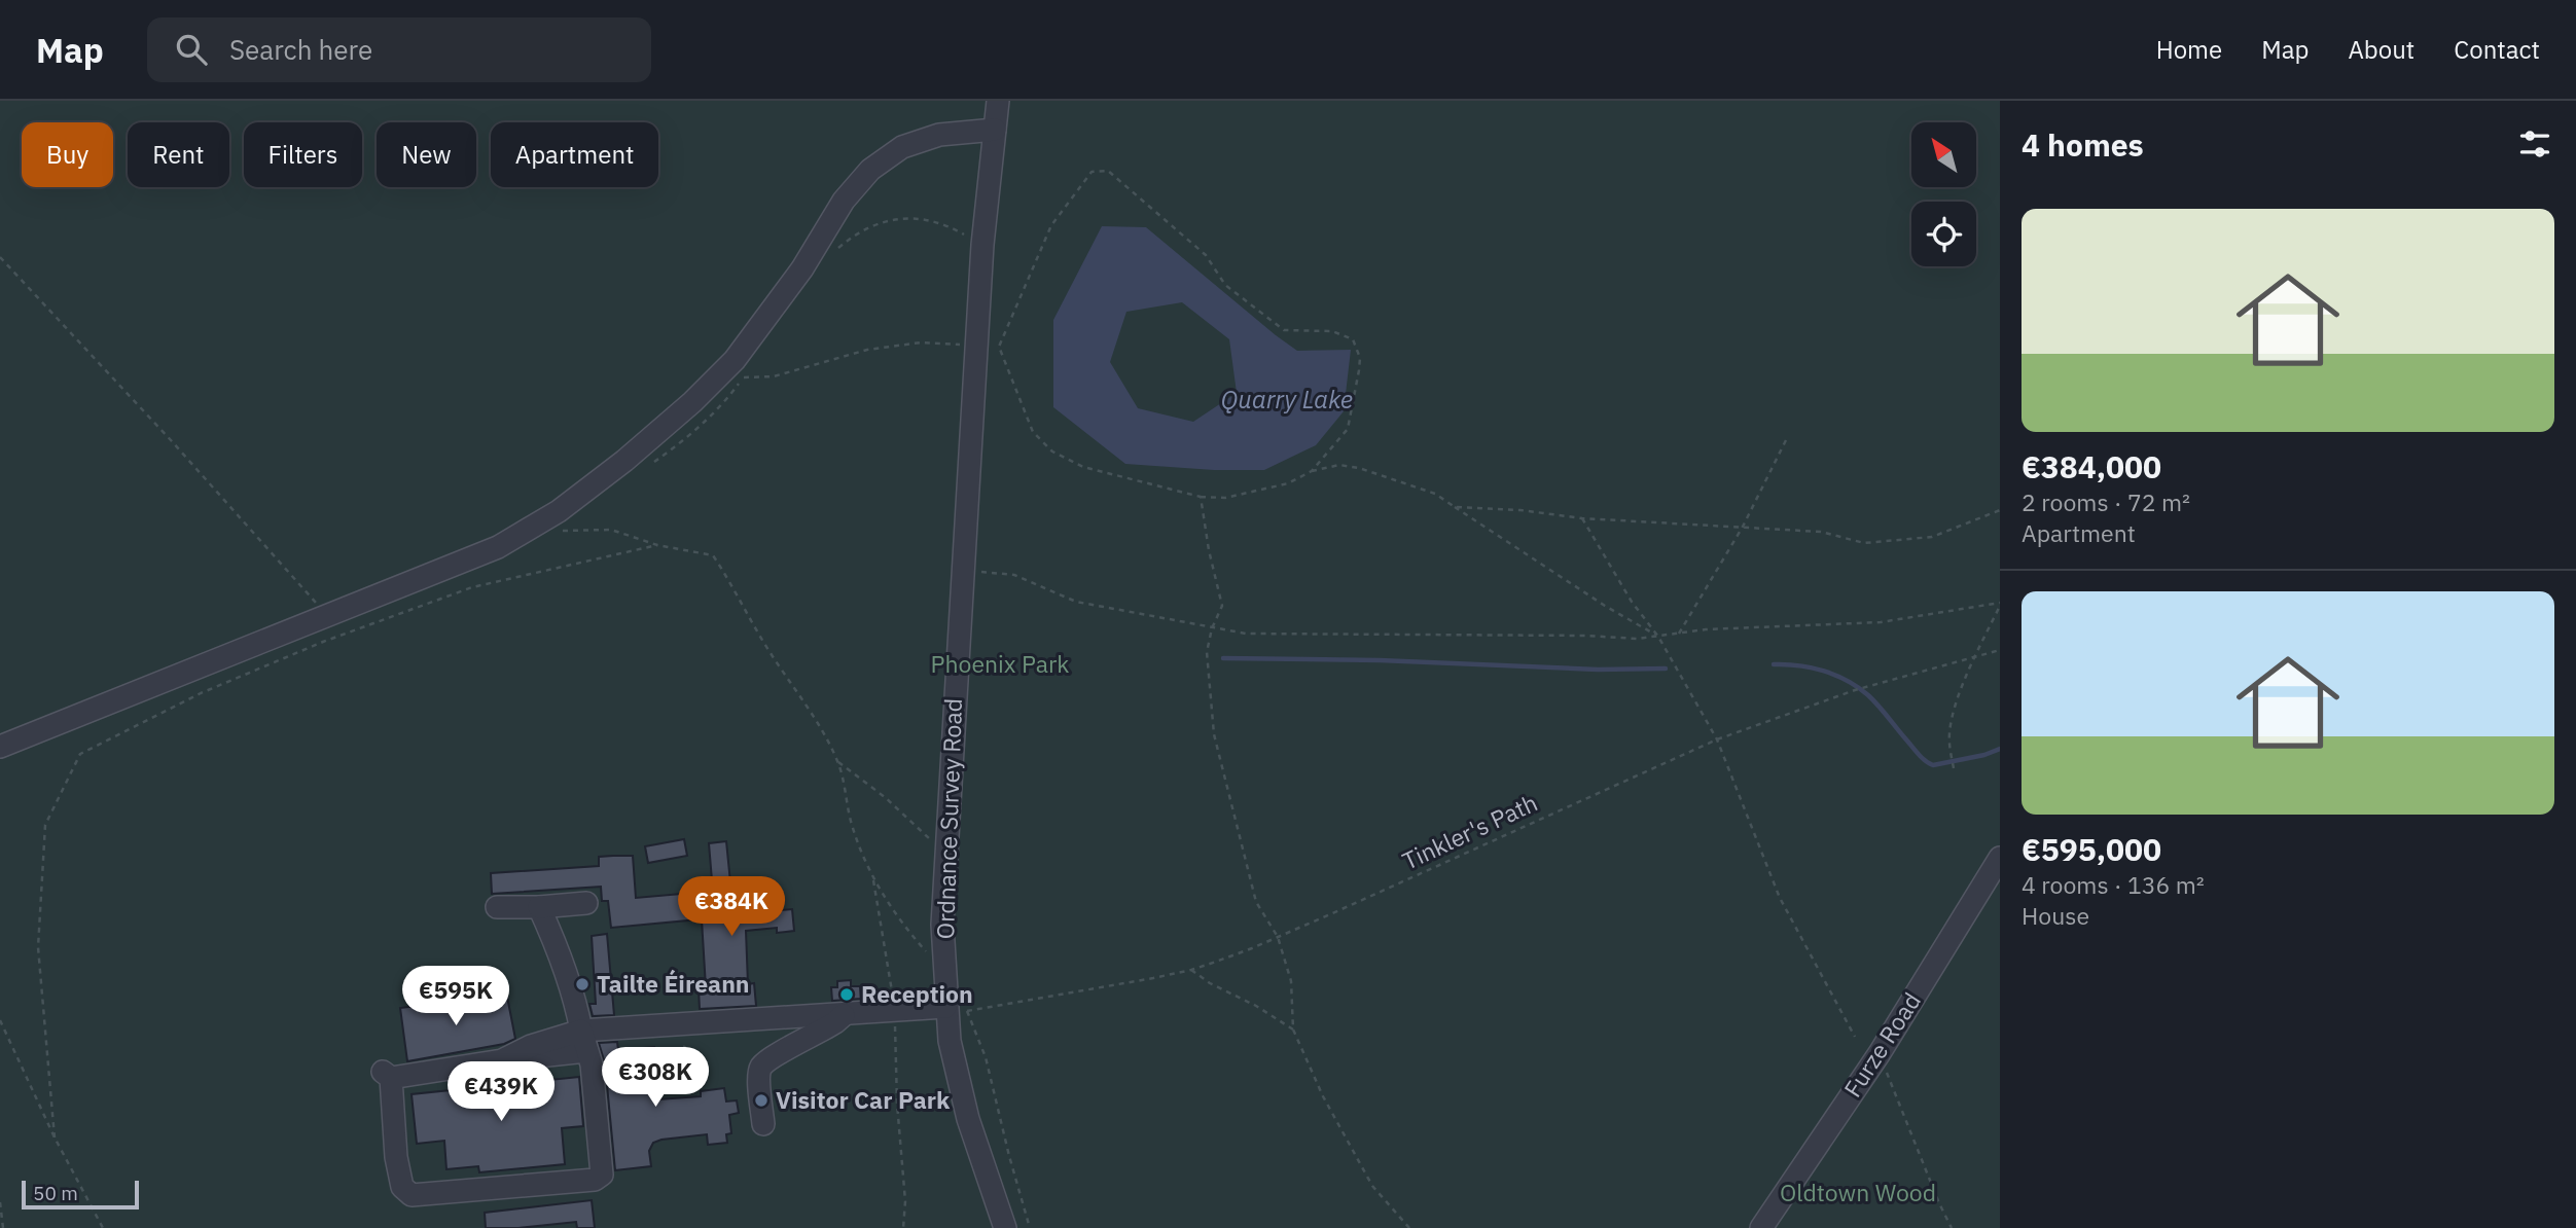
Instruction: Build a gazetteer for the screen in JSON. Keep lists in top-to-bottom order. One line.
{"streets":{"street":["Ordnance Survey Road","Furze Road"],"path":["Tinkler's Path"]},"crossings":[["Ordnance Survey Road","Tinkler's Path"]],"water":["Quarry Lake"],"parks":["Phoenix Park","Oldtown Wood"],"places":["Tailte Éireann","Reception","Visitor Car Park"],"scale_bar":"50 m","north":"top left","page":{"header":"Map","search":"Search here","nav":["Home","Map","About","Contact"],"heading":"4 homes","chip":["Buy","Rent","Filters","New","Apartment"],"list":[{"name":"€384,000","note":"2 rooms · 72 m² · Apartment"},{"name":"€595,000","note":"4 rooms · 136 m² · House"}],"price":["€384K","€595K","€308K","€439K"],"scale":"50 m"}}
